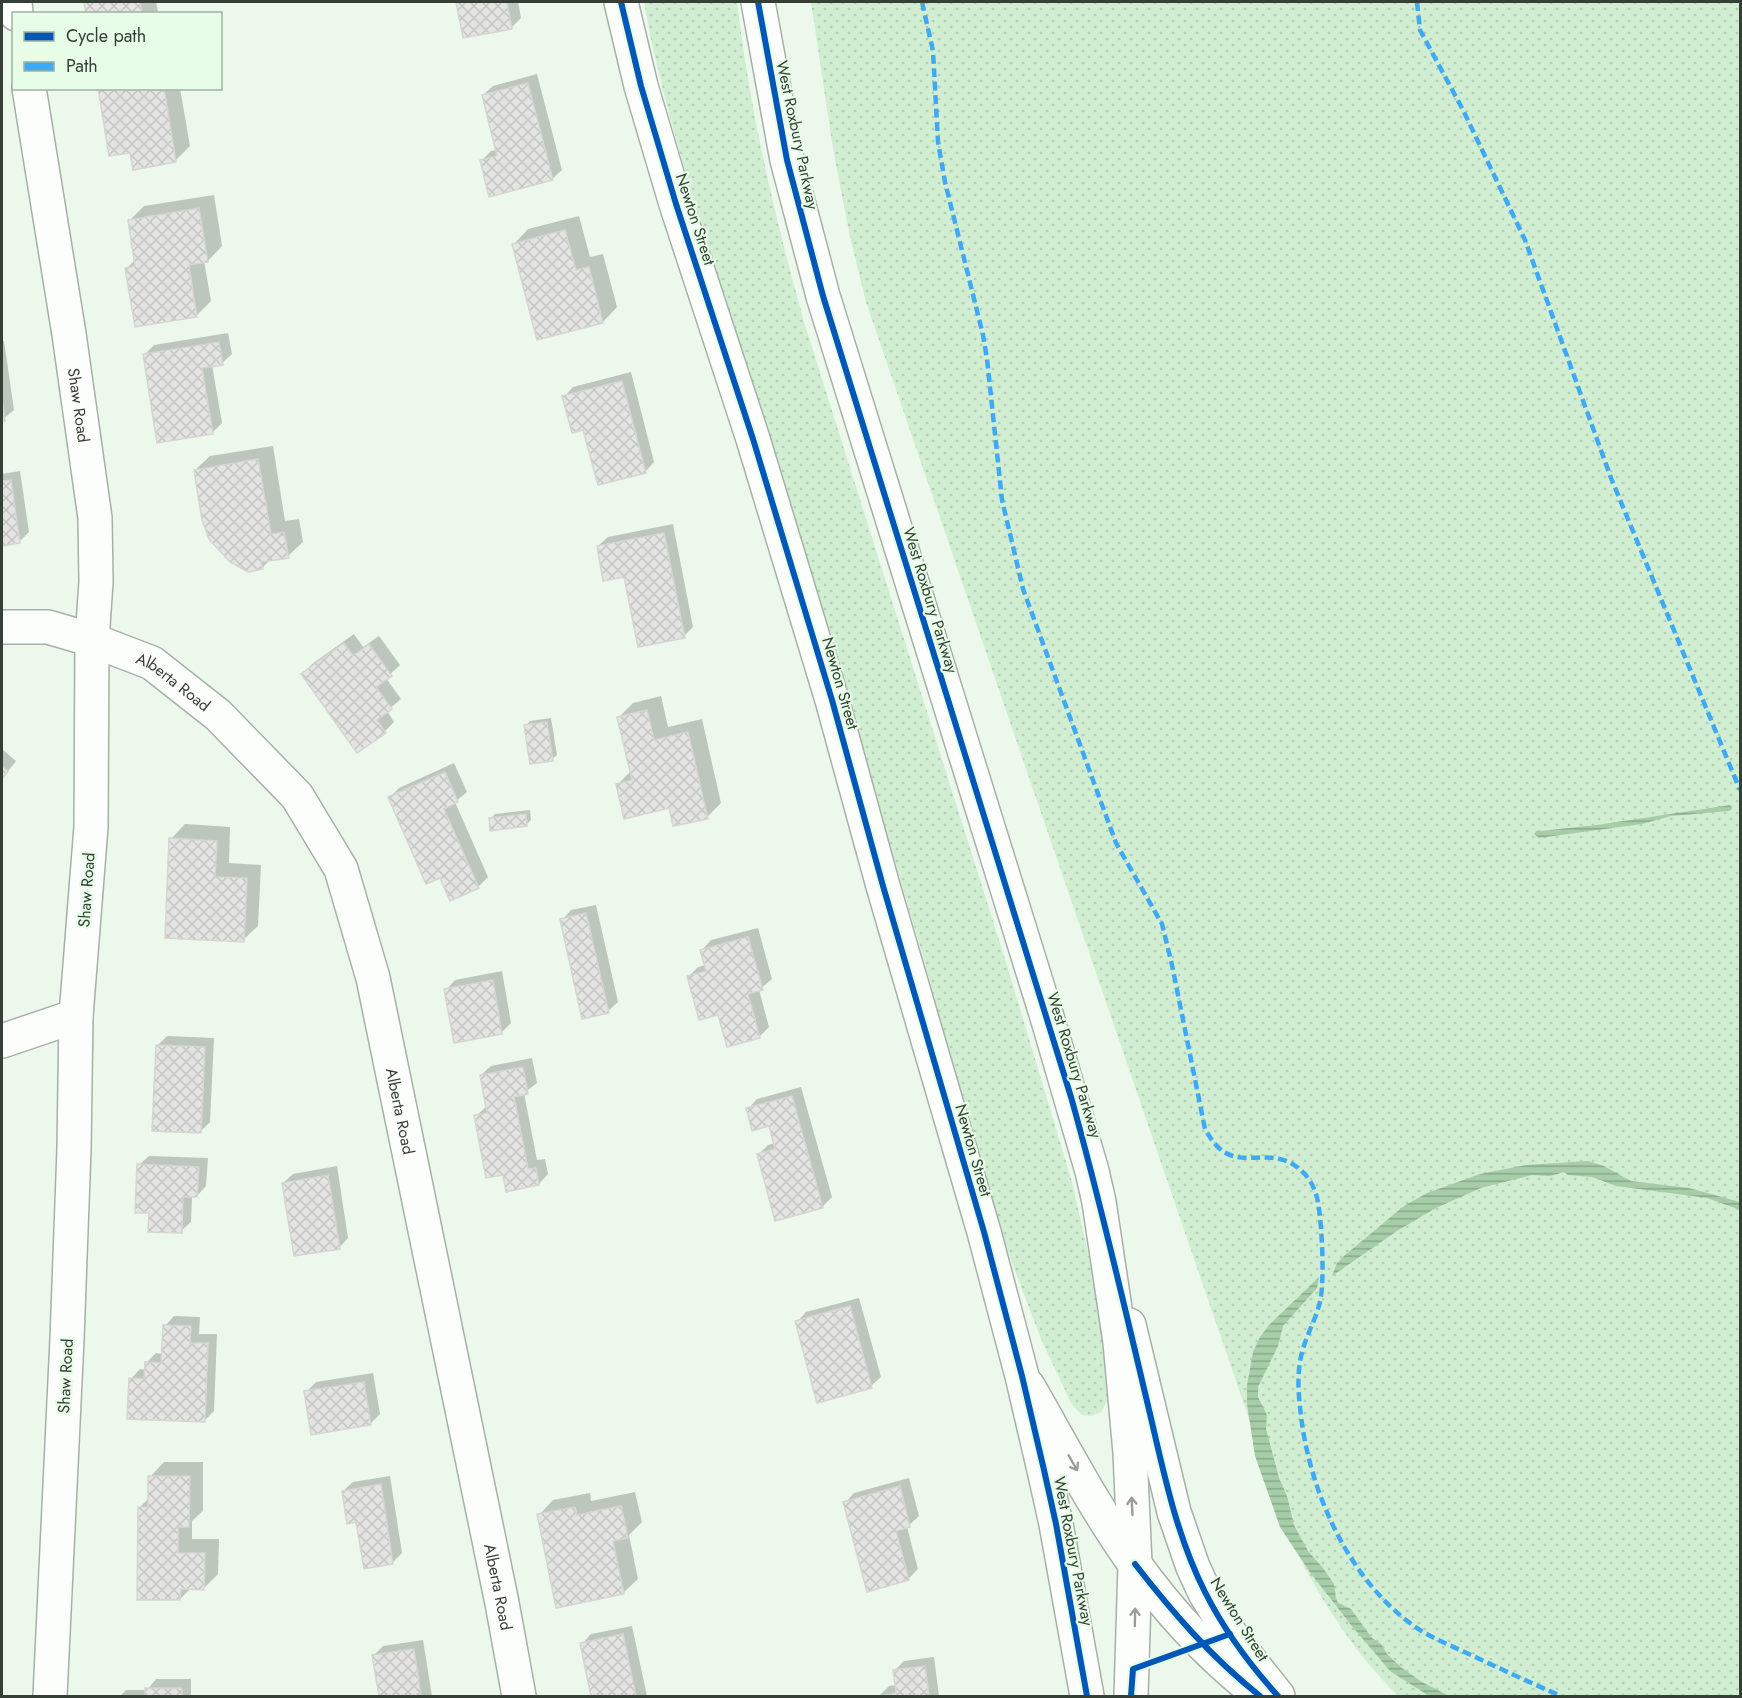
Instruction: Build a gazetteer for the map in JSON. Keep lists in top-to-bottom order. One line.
{"streets":{"main road":["West Roxbury Parkway","Newton Street","Shaw Road","Alberta Road"]},"crossings":[["West Roxbury Parkway","Newton Street"],["Shaw Road","Alberta Road"]],"legend":["Cycle path","Path"]}
